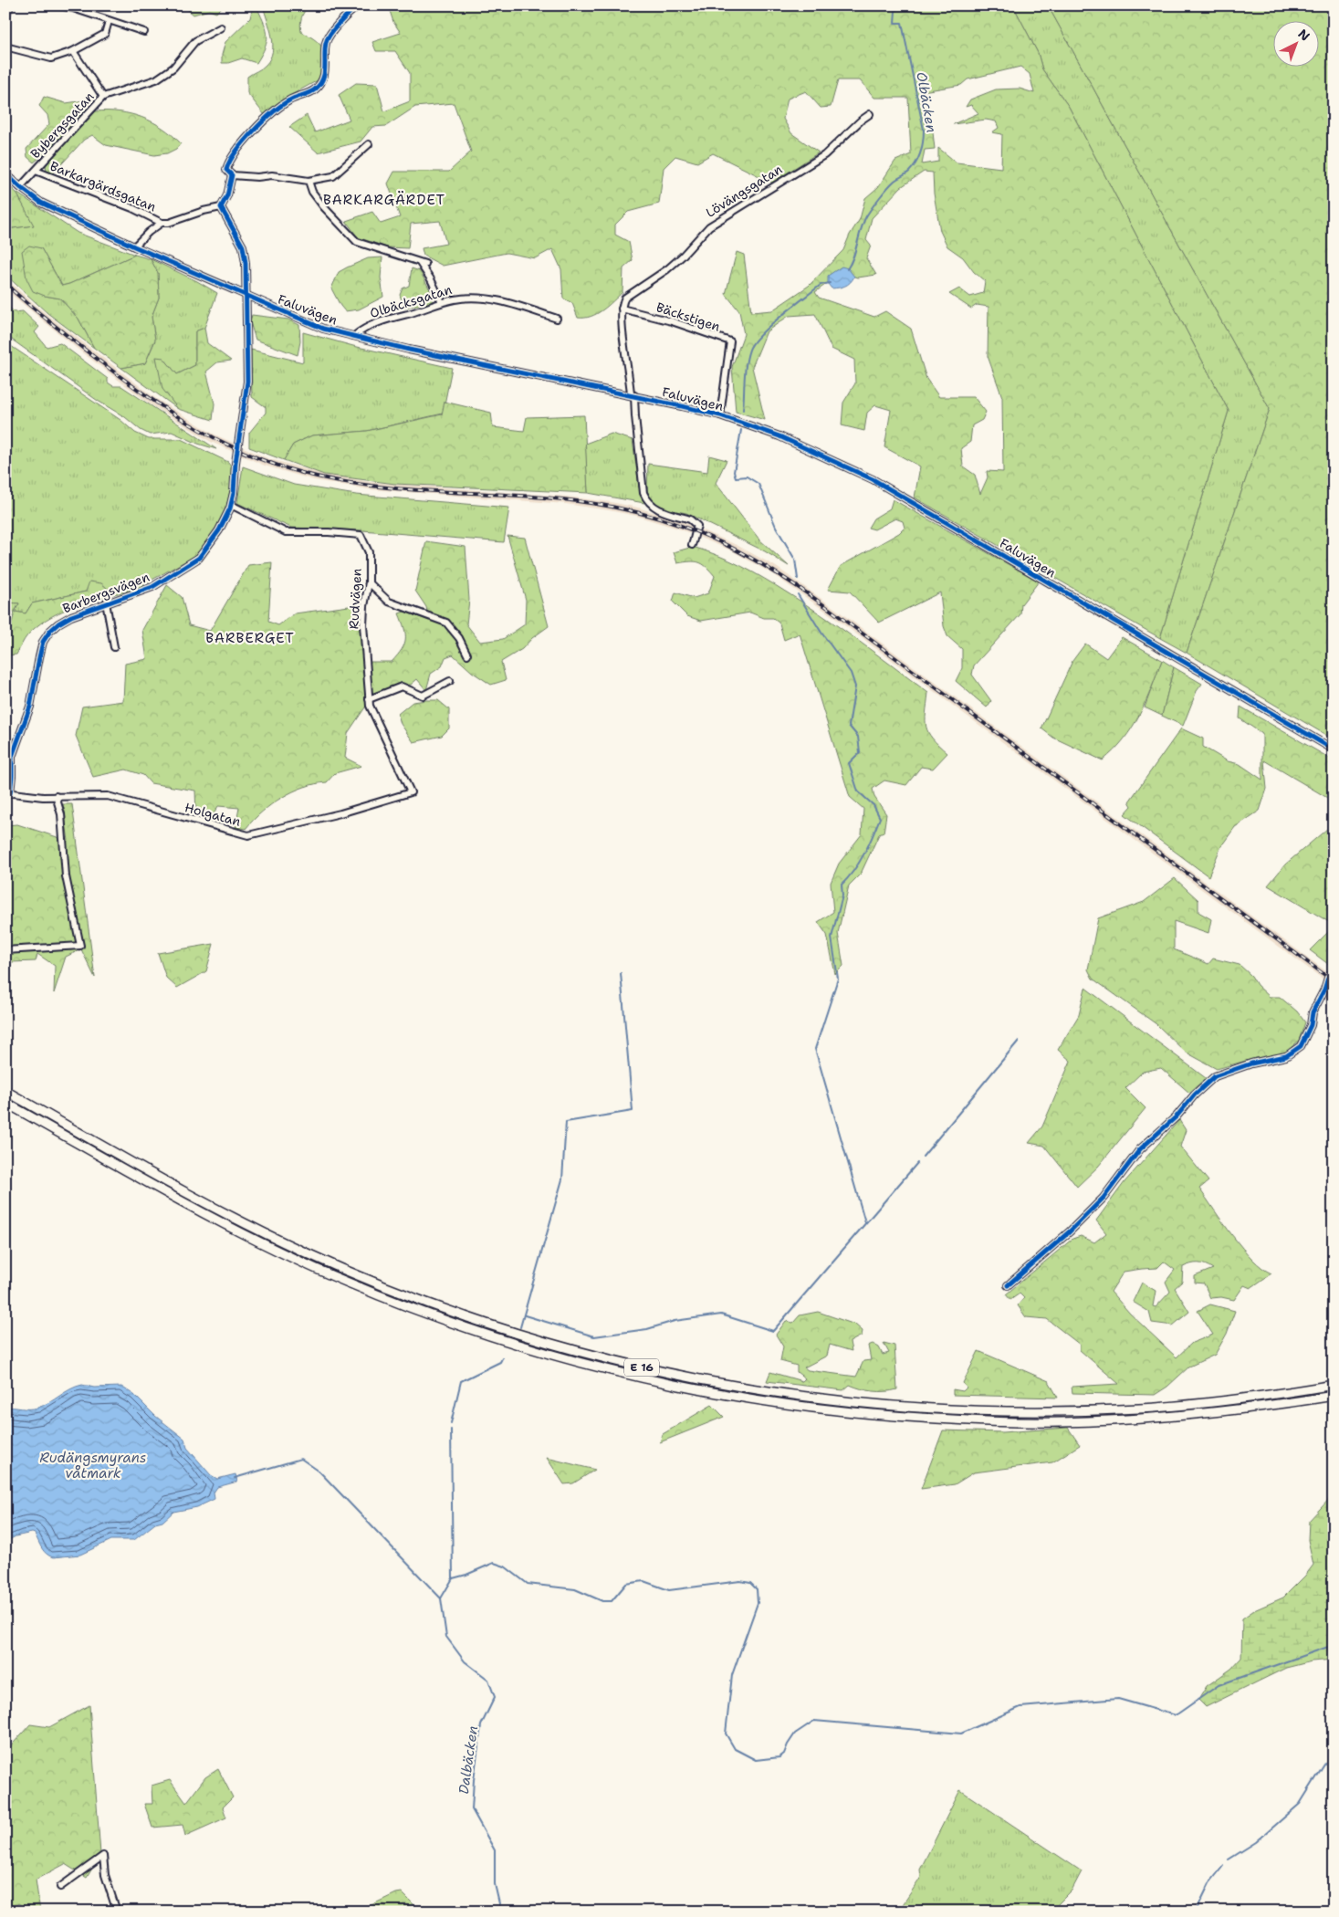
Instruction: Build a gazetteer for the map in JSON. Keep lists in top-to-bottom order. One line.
{"streets":{"highway":["E 16"],"street":["Bybergsgatan","Barkargärdsgatan","Lövängsgatan","Olbäcksgatan","Faluvägen","Bäckstigen","Barbergsvägen","Rudvägen","Holgatan"]},"crossings":[["Bybergsgatan","Barkargärdsgatan"],["Bybergsgatan","Faluvägen"],["Barkargärdsgatan","Faluvägen"],["Barkargärdsgatan","Barbergsvägen"],["Lövängsgatan","Bäckstigen"],["Olbäcksgatan","Faluvägen"],["Faluvägen","Bäckstigen"],["Faluvägen","Barbergsvägen"],["Barbergsvägen","Rudvägen"],["Barbergsvägen","Holgatan"],["Rudvägen","Holgatan"]],"districts":["BARKARGÄRDET","BARBERGET"],"water":["Olbäcken","Rudängsmyrans våtmark","Dalbäcken"],"north":"top right"}
